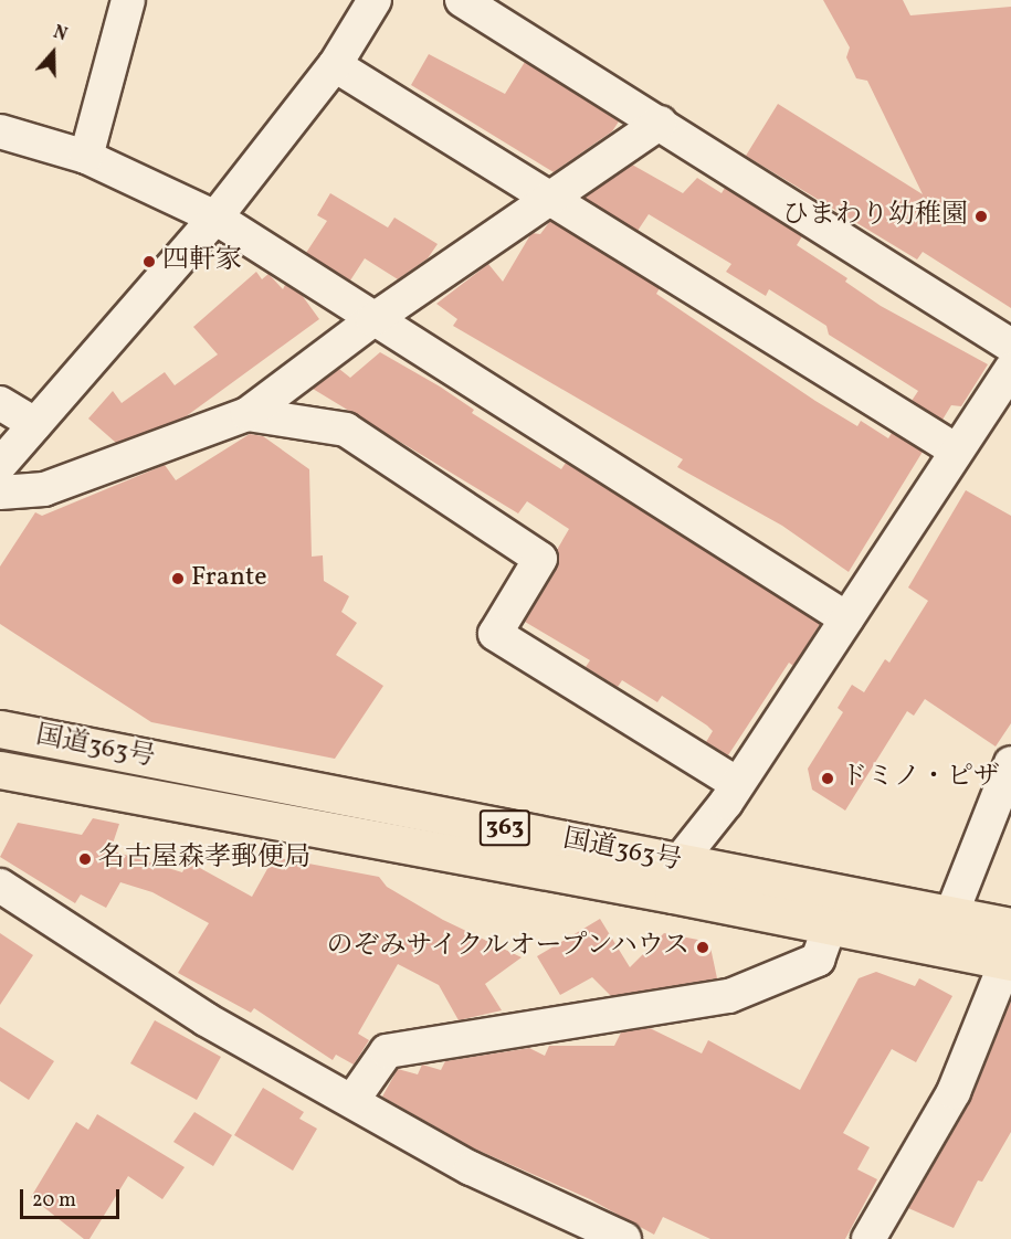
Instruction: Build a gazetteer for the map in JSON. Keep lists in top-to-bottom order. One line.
{"streets":{"highway":["国道363号","363"]},"places":["ひまわり幼稚園","四軒家","Frante","ドミノ・ピザ","名古屋森孝郵便局","のぞみサイクルオープンハウス"],"scale_bar":"20 m","north":"top"}
